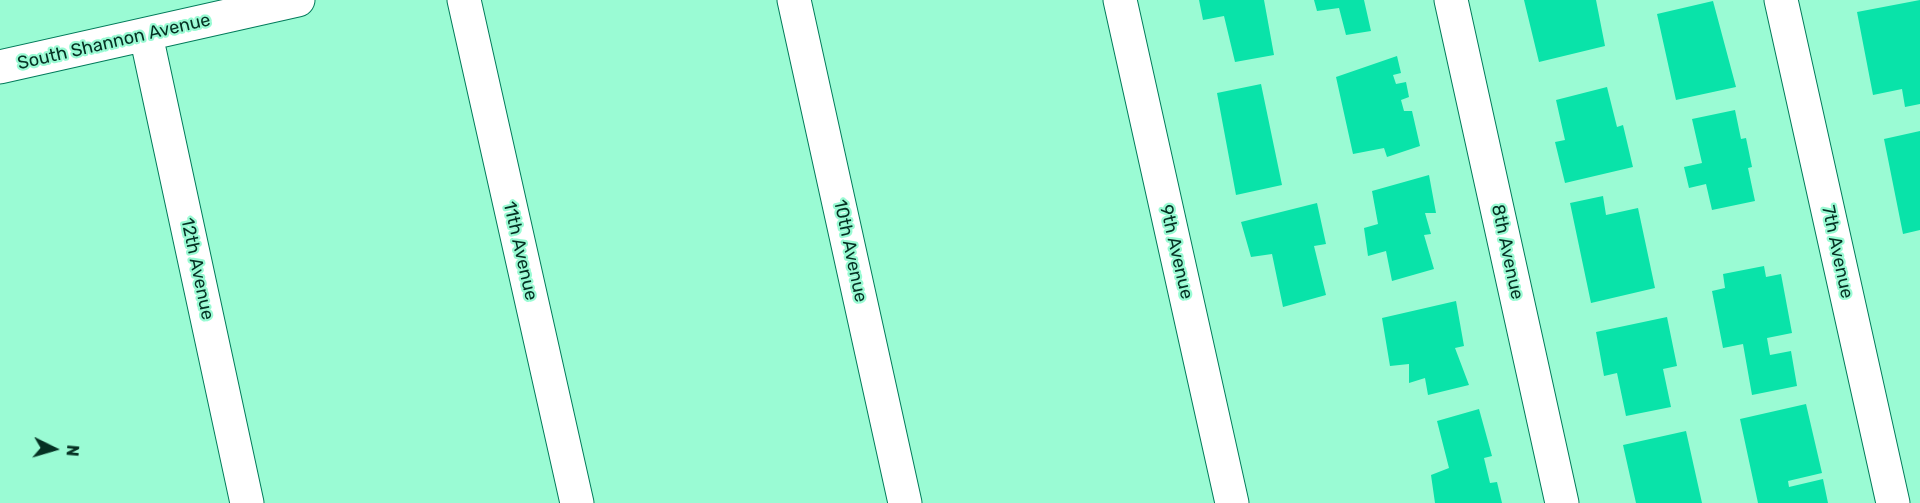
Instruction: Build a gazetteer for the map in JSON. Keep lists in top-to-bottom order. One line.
{"streets":{"street":["South Shannon Avenue","11th Avenue","10th Avenue","9th Avenue","8th Avenue","7th Avenue","12th Avenue"]},"crossings":[["South Shannon Avenue","12th Avenue"]],"north":"right"}
